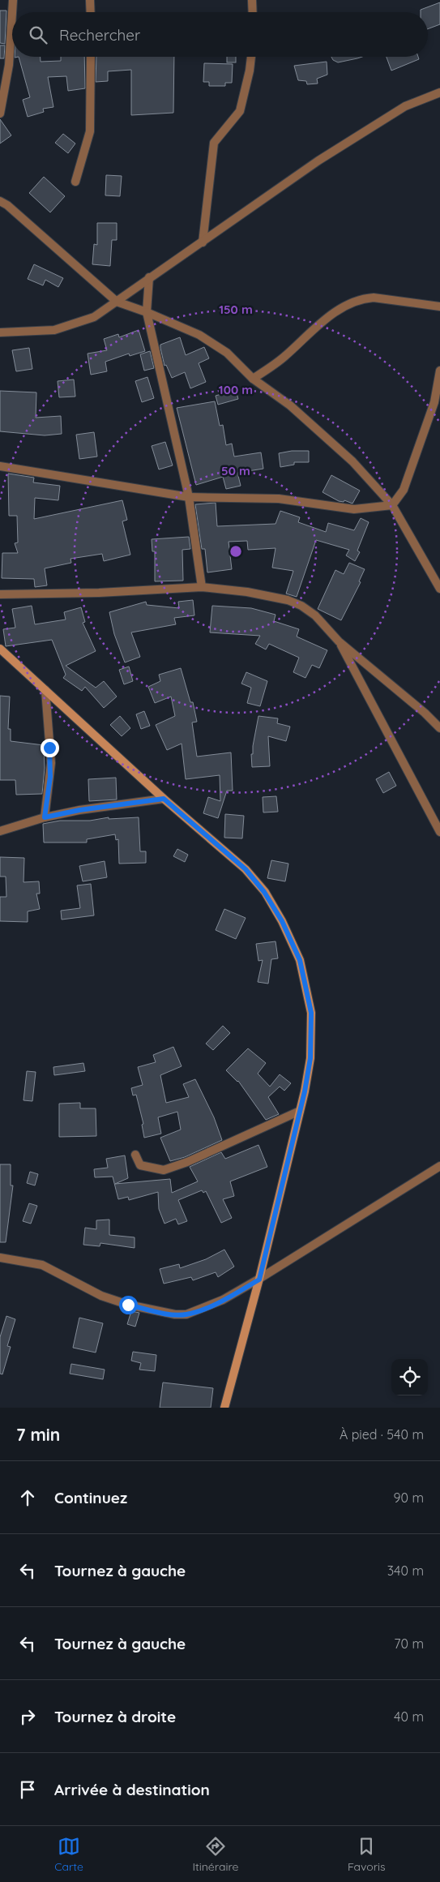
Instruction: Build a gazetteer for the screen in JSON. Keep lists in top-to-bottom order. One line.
{"page":{"search":"Rechercher","heading":["7 min","À pied · 540 m"],"list":[["Continuez","90 m"],["Tournez à gauche","340 m"],["Tournez à gauche","70 m"],["Tournez à droite","40 m"],"Arrivée à destination"],"nav":["Carte","Itinéraire","Favoris"]},"rings":["150 m","100 m","50 m"]}
